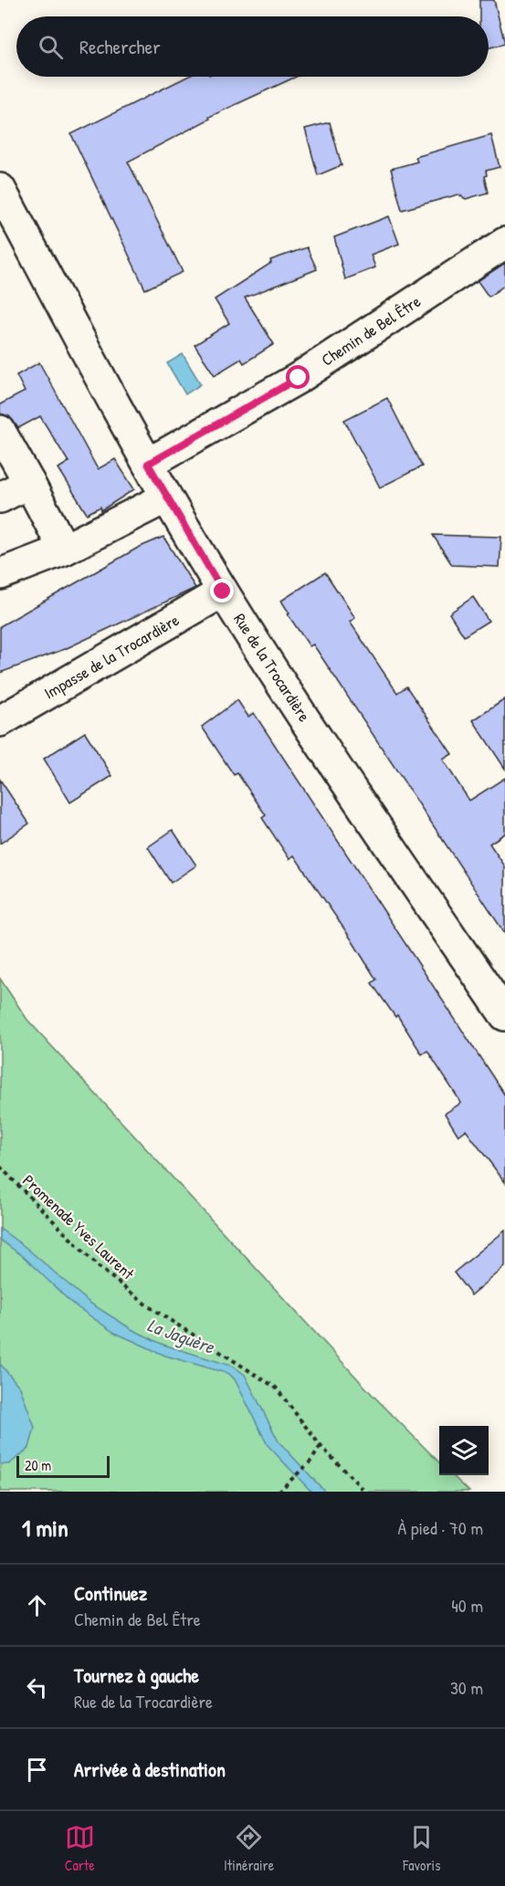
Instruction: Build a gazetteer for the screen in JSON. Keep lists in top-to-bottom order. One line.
{"streets":{"street":["Chemin de Bel Être","Impasse de la Trocardière","Rue de la Trocardière"],"path":["Promenade Yves Laurent"]},"crossings":[["Chemin de Bel Être","Rue de la Trocardière"],["Impasse de la Trocardière","Rue de la Trocardière"]],"water":["La Jaguère"],"scale_bar":"20 m","page":{"search":"Rechercher","scale":"20 m","heading":["1 min","À pied · 70 m"],"list":[["Continuez","Chemin de Bel Être","40 m"],["Tournez à gauche","Rue de la Trocardière","30 m"],"Arrivée à destination"],"nav":["Carte","Itinéraire","Favoris"]}}
